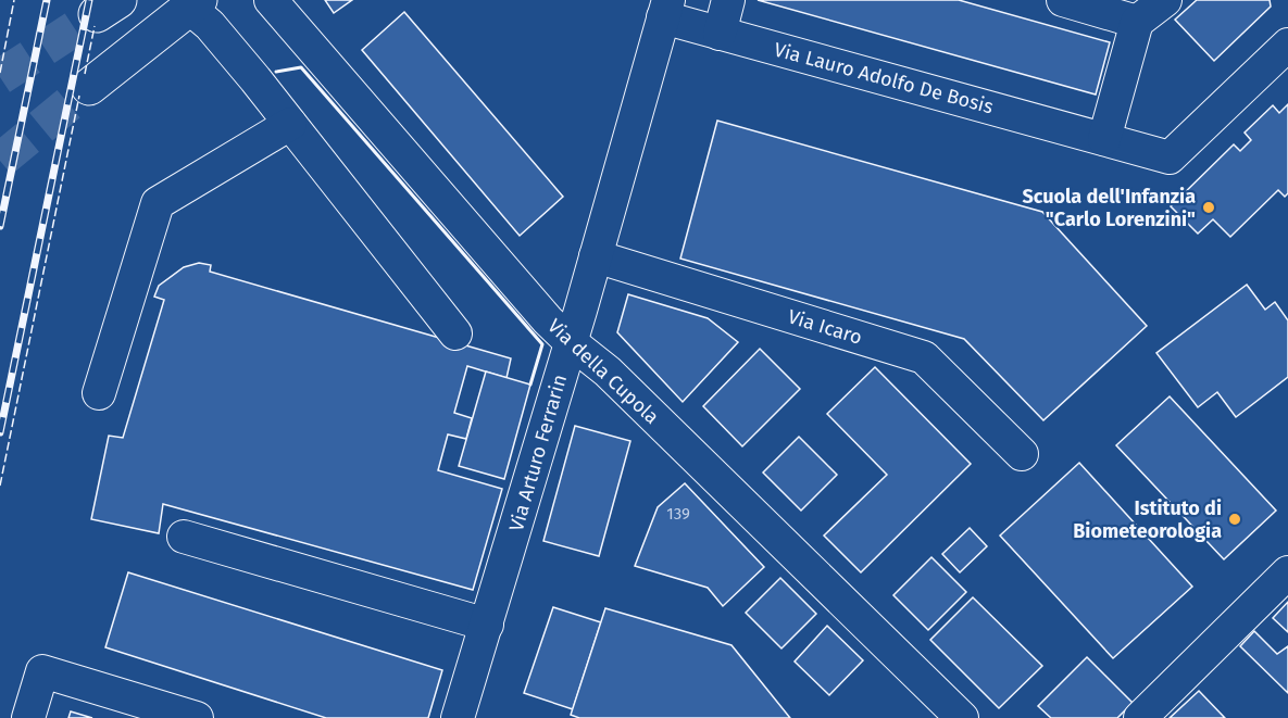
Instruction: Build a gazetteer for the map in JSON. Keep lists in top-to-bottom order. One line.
{"streets":{"street":["Via Lauro Adolfo De Bosis","Via Icaro","Via della Cupola","Via Arturo Ferrarin"]},"crossings":[["Via Lauro Adolfo De Bosis","Via Arturo Ferrarin"],["Via Icaro","Via Arturo Ferrarin"],["Via della Cupola","Via Arturo Ferrarin"]],"places":["Scuola dell'Infanzia \"Carlo Lorenzini\"","Istituto di Biometeorologia"],"house_numbers":["139"]}
